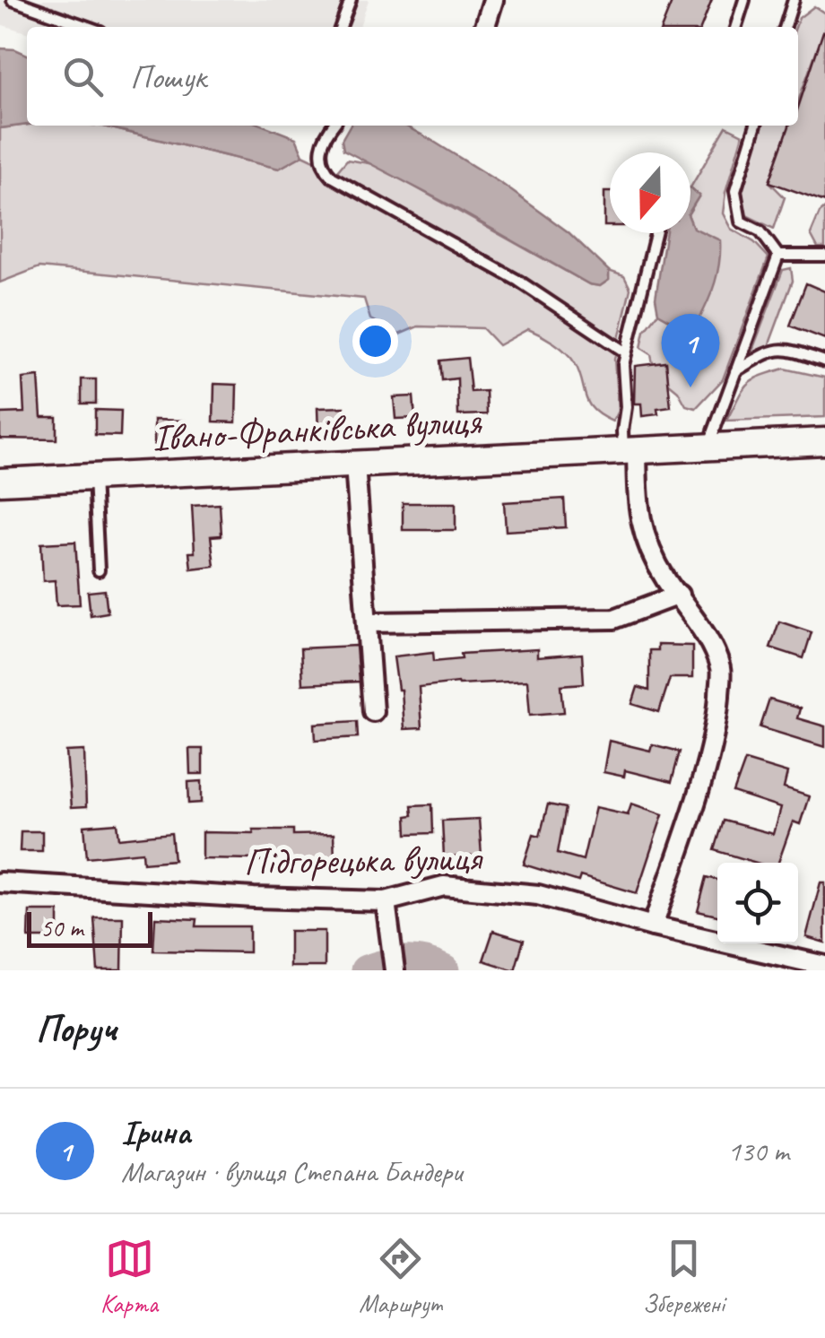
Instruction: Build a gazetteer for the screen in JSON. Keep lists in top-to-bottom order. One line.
{"streets":{"main road":["Івано-Франківська вулиця"],"street":["Підгорецька вулиця"]},"scale_bar":"50 m","north":"bottom","page":{"search":"Пошук","pins":"1","scale":"50 m","heading":"Поруч","list":[{"mark":"1","name":"Ірина","note":"Магазин · вулиця Степана Бандери","value":"130 m"}],"nav":["Карта","Маршрут","Збережені"]}}
